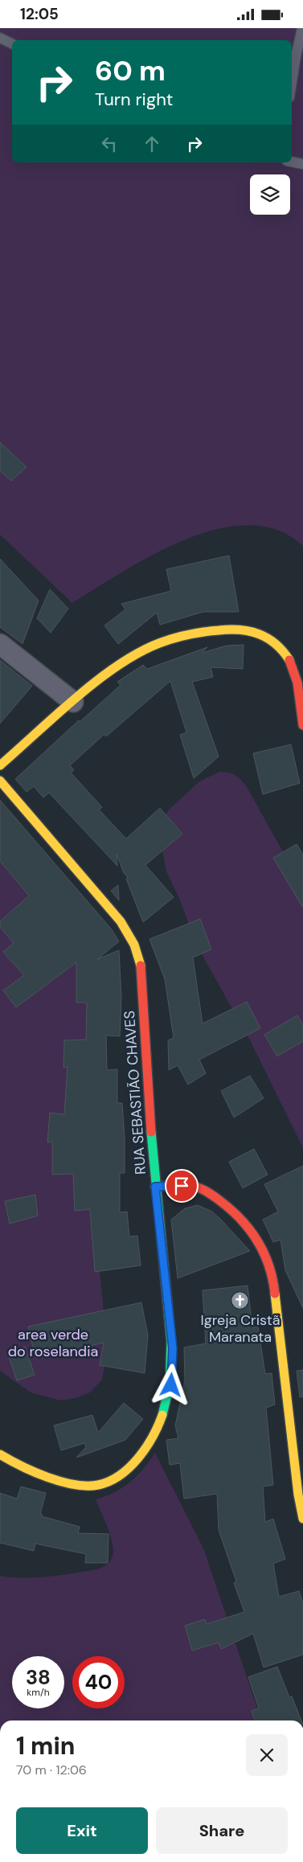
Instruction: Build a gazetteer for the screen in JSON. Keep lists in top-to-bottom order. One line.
{"streets":{"street":["RUA SEBASTIÃO CHAVES"]},"parks":["area verde do roselandia"],"places":{"church":["Igreja Cristã Maranata"]},"page":{"status":"12:05","turn":["60 m","Turn right"],"speed":"38 km/h","limit":"40","heading":["1 min","70 m · 12:06"],"buttons":["Exit","Share"]}}
